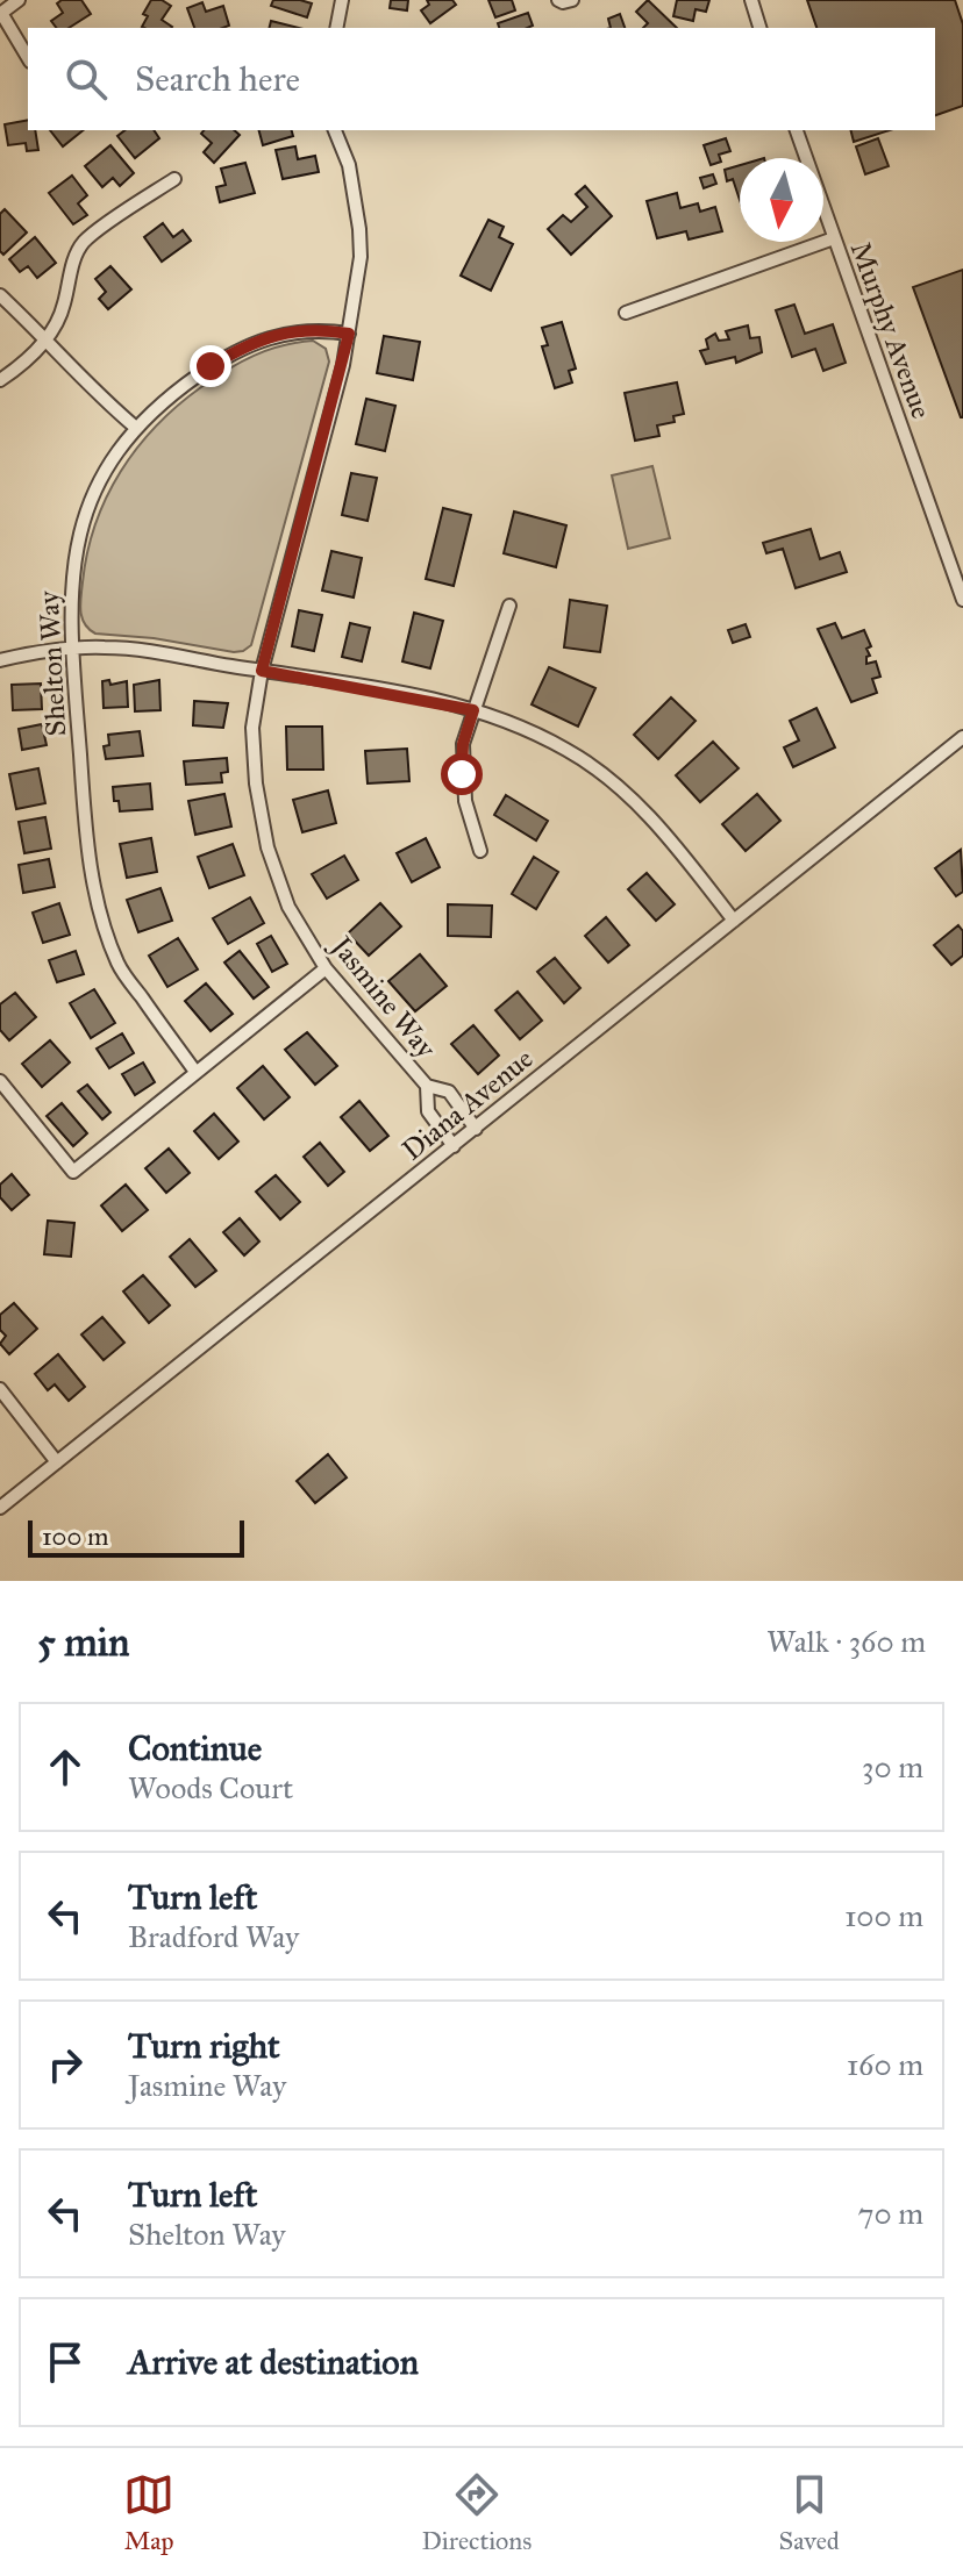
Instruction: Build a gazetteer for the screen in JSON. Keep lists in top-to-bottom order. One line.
{"streets":{"street":["Murphy Avenue","Shelton Way","Jasmine Way","Diana Avenue"]},"crossings":[["Shelton Way","Jasmine Way"],["Jasmine Way","Diana Avenue"]],"scale_bar":"100 m","north":"bottom","page":{"search":"Search here","scale":"100 m","heading":["5 min","Walk · 360 m"],"list":[["Continue","Woods Court","30 m"],["Turn left","Bradford Way","100 m"],["Turn right","Jasmine Way","160 m"],["Turn left","Shelton Way","70 m"],"Arrive at destination"],"nav":["Map","Directions","Saved"]}}
